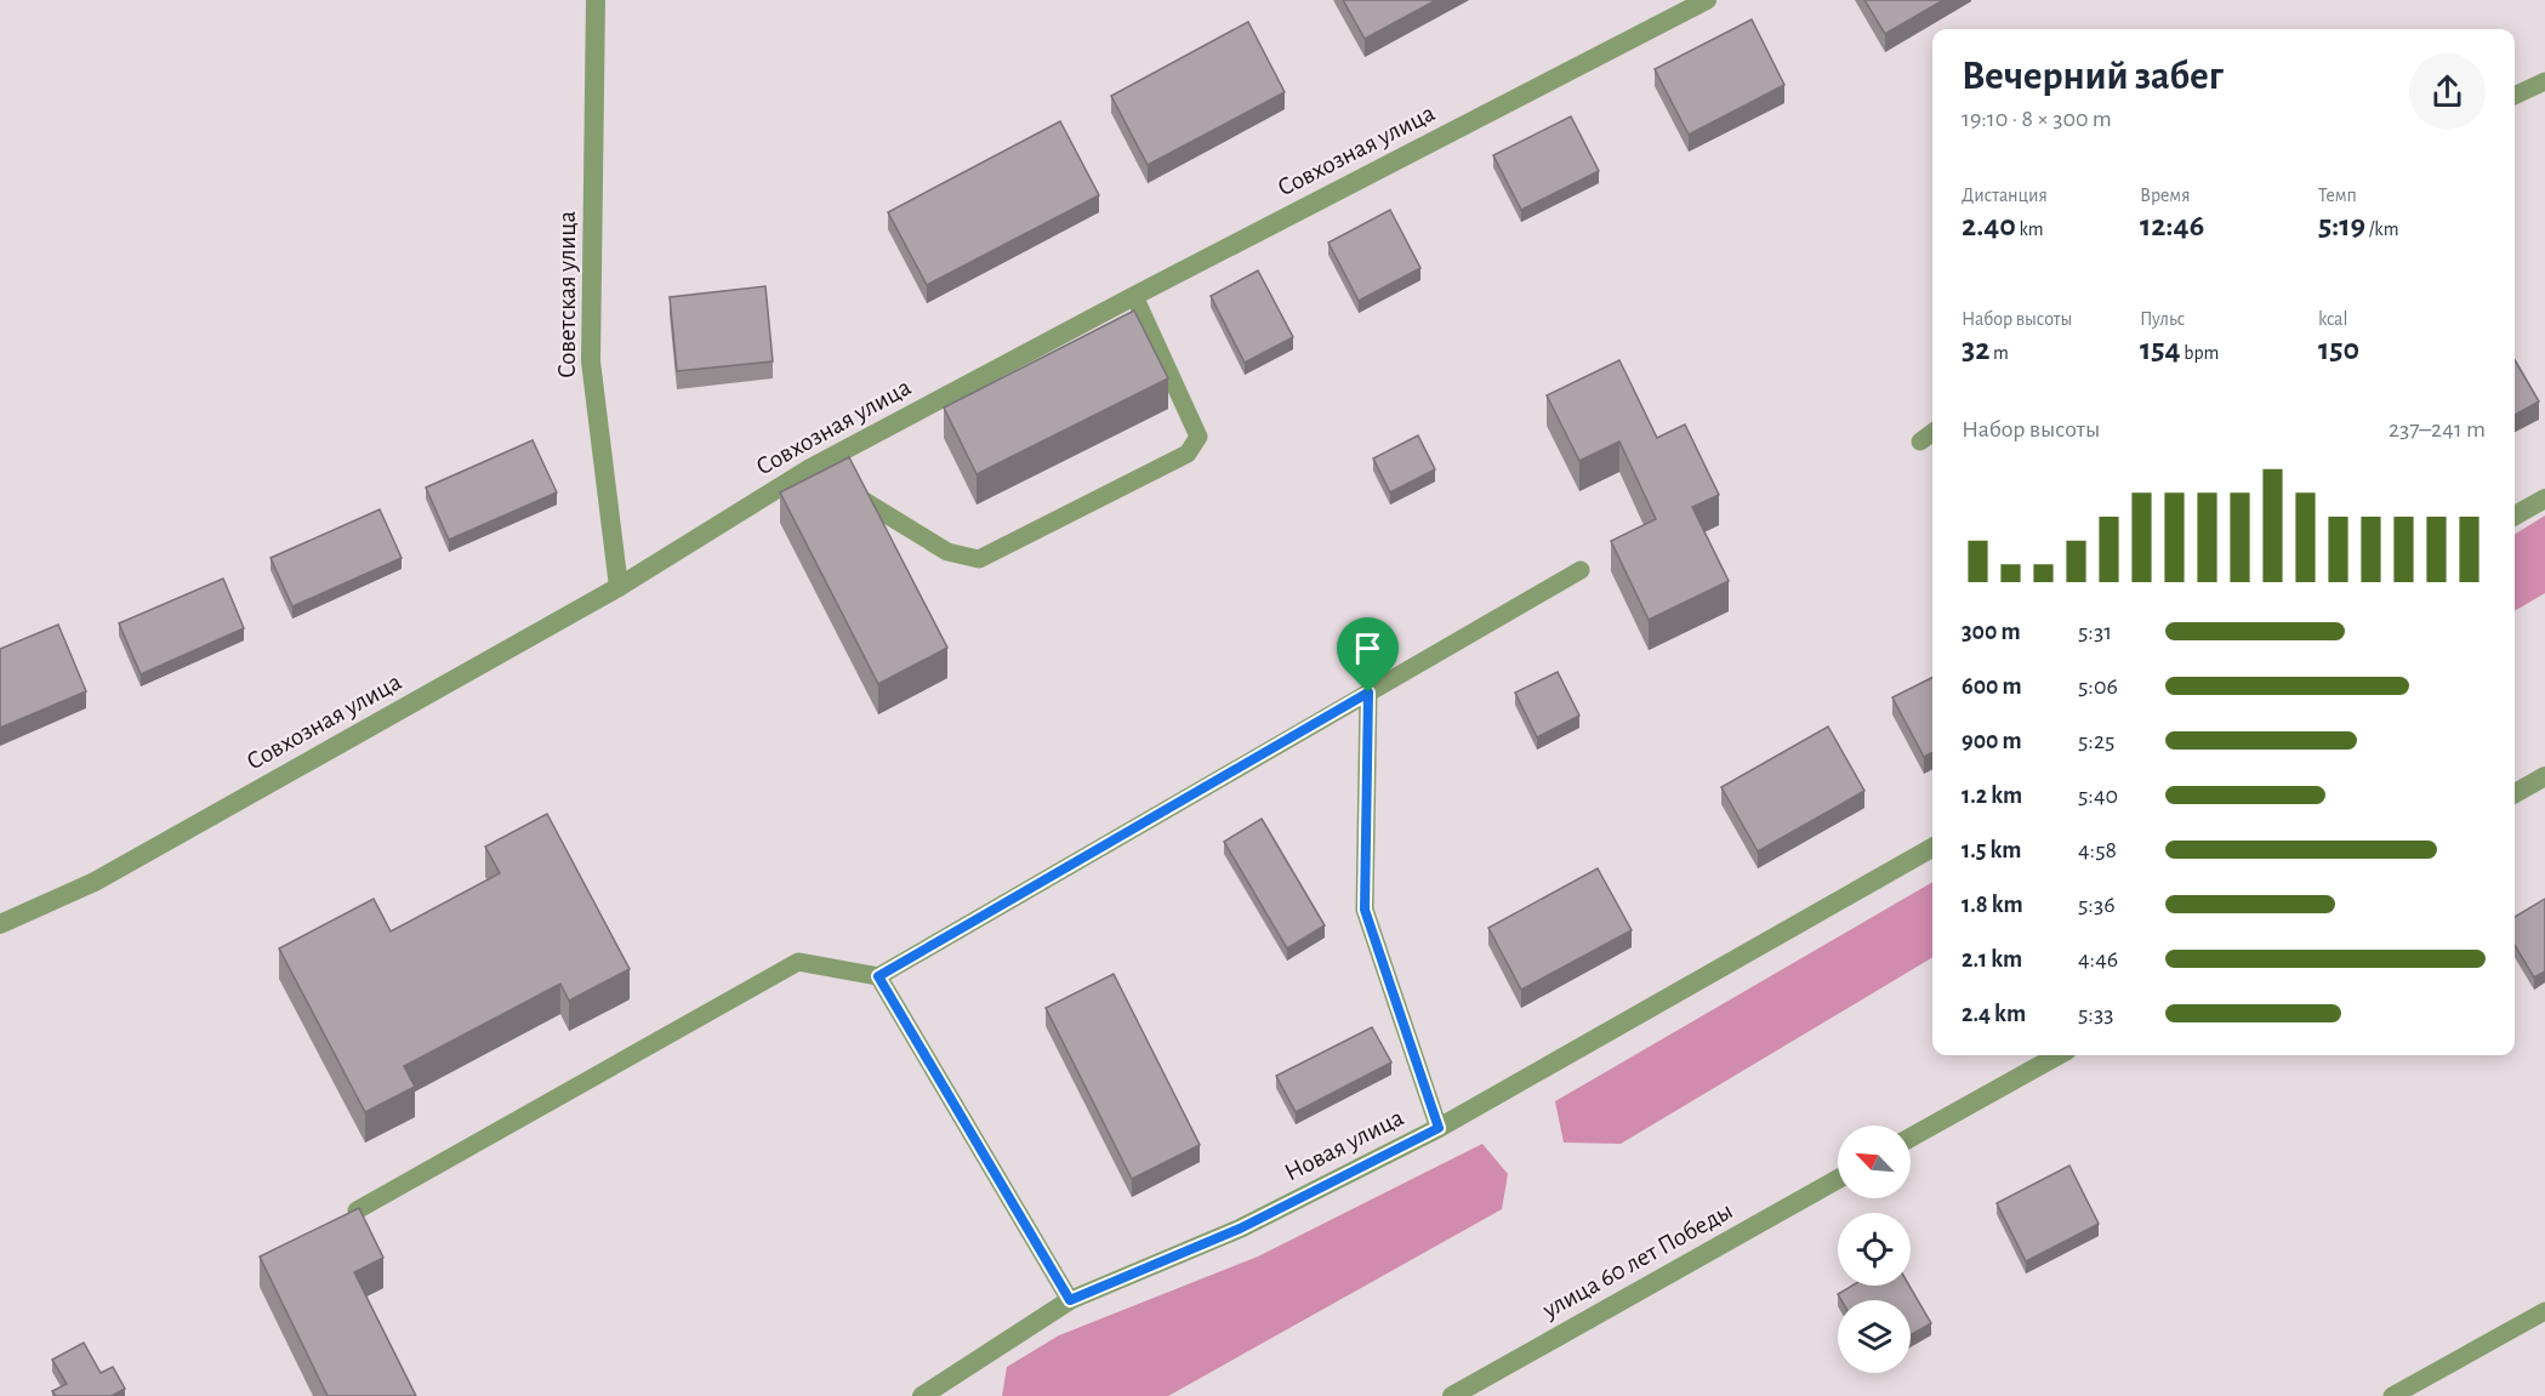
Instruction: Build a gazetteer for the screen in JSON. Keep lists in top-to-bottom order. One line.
{"streets":{"street":["Совхозная улица","Советская улица","Новая улица","улица 60 лет Победы"]},"crossings":[["Совхозная улица","Советская улица"]],"north":"top left","page":{"heading":["Вечерний забег","19:10 · 8 × 300 m"],"stats":[["Дистанция","2.40 km"],["Время","12:46"],["Темп","5:19 /km"],["Набор высоты","32 m"],["Пульс","154 bpm"],["kcal","150"]],"chart":["Набор высоты","237–241 m"],"list":[{"name":"300 m","note":"5:31"},{"name":"600 m","note":"5:06"},{"name":"900 m","note":"5:25"},{"name":"1.2 km","note":"5:40"},{"name":"1.5 km","note":"4:58"},{"name":"1.8 km","note":"5:36"},{"name":"2.1 km","note":"4:46"},{"name":"2.4 km","note":"5:33"}]}}
